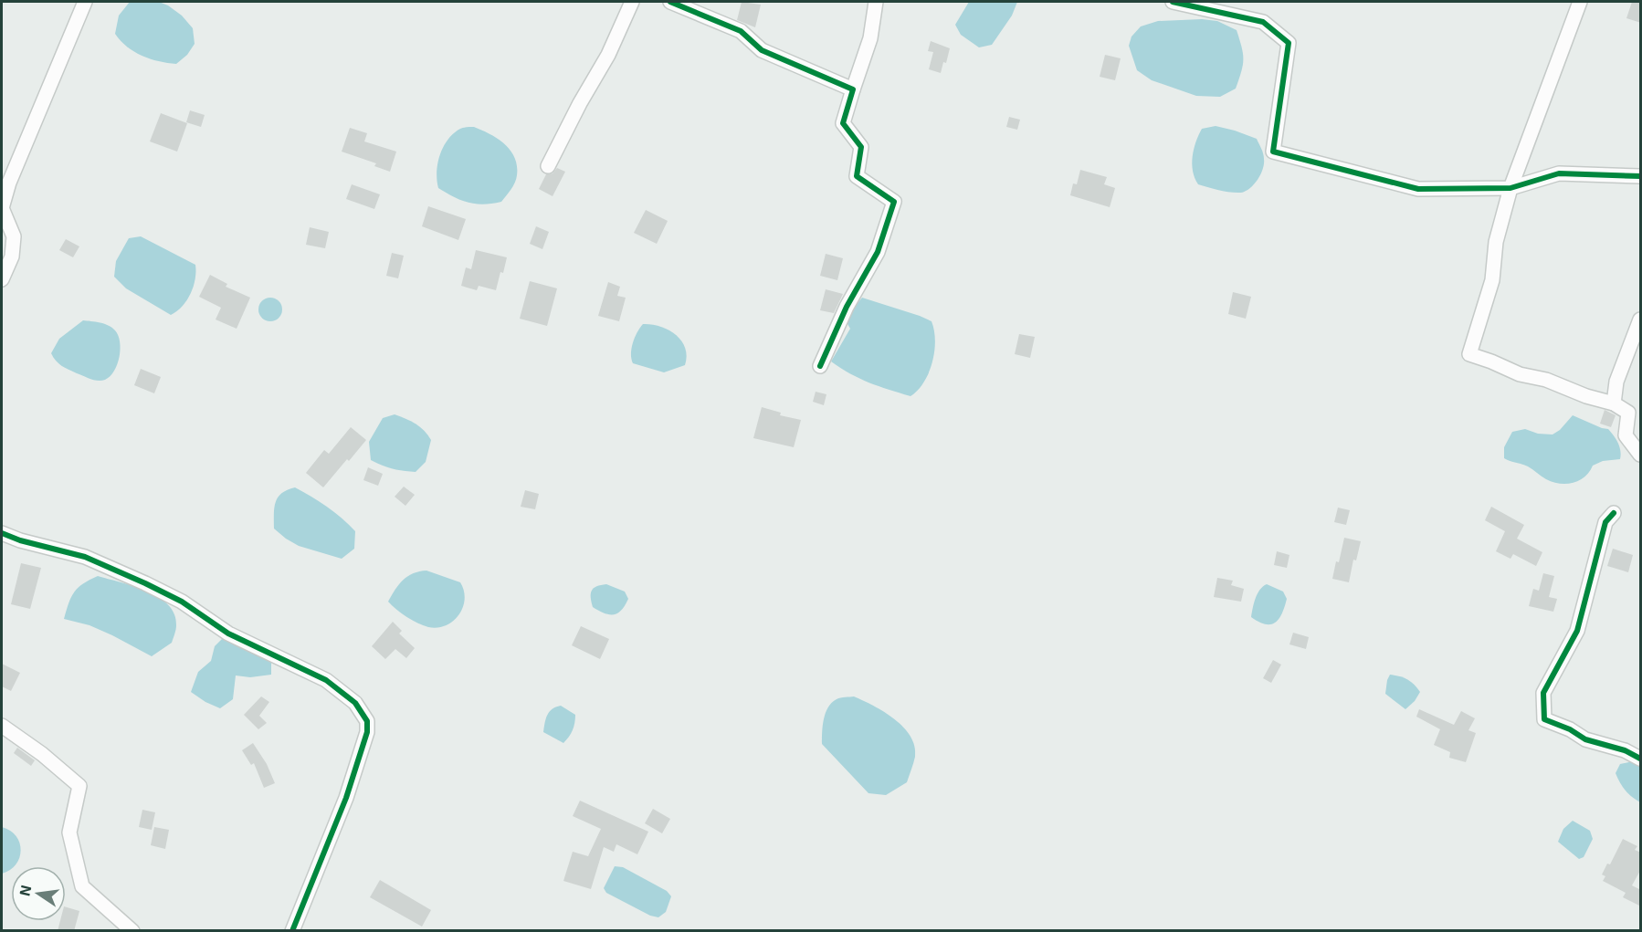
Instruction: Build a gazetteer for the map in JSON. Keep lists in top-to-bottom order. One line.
{"north":"left"}
